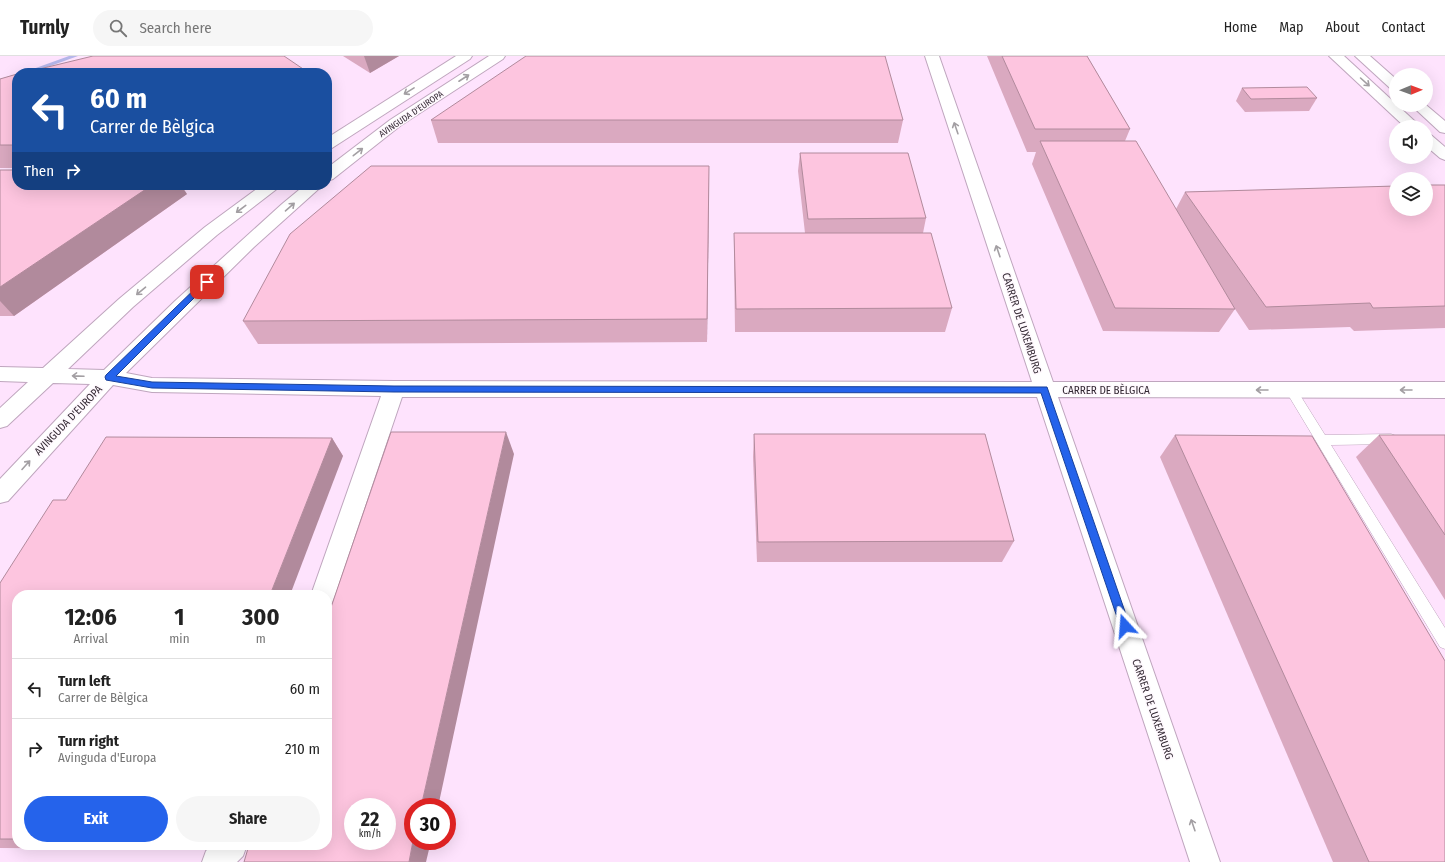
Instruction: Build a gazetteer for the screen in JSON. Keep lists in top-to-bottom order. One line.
{"streets":{"street":["AVINGUDA D'EUROPA","CARRER DE LUXEMBURG","CARRER DE BÈLGICA"]},"crossings":[["AVINGUDA D'EUROPA","CARRER DE BÈLGICA"],["CARRER DE LUXEMBURG","CARRER DE BÈLGICA"]],"one_way":["CARRER DE LUXEMBURG"],"north":"right","page":{"header":"Turnly","search":"Search here","nav":["Home","Map","About","Contact"],"turn":["60 m","Carrer de Bèlgica"],"then":"Then","eta":["12:06","Arrival","1","min","300","m"],"list":[{"name":"Turn left","note":"Carrer de Bèlgica","value":"60 m"},{"name":"Turn right","note":"Avinguda d'Europa","value":"210 m"}],"buttons":["Exit","Share"],"speed":"22 km/h","limit":"30"}}
